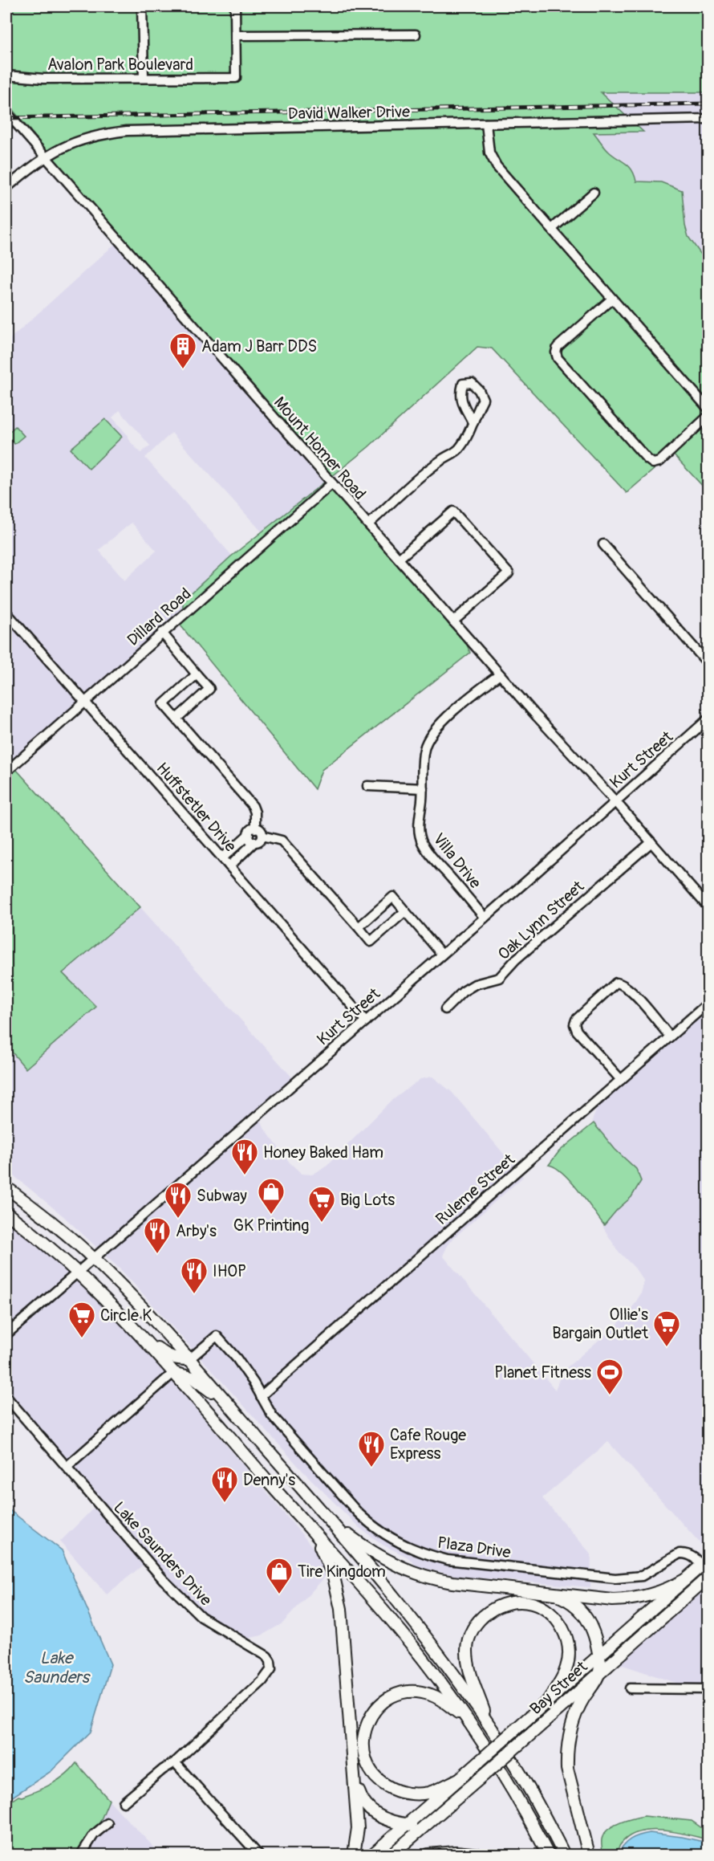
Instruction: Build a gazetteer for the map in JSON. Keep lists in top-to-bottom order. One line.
{"streets":{"main road":["Bay Street"],"street":["Avalon Park Boulevard","David Walker Drive","Mount Homer Road","Dillard Road","Kurt Street","Huffstetler Drive","Villa Drive","Oak Lynn Street","Ruleme Street","Plaza Drive","Lake Saunders Drive"]},"crossings":[["David Walker Drive","Mount Homer Road"],["Mount Homer Road","Dillard Road"],["Mount Homer Road","Kurt Street"],["Mount Homer Road","Villa Drive"],["Mount Homer Road","Oak Lynn Street"],["Dillard Road","Huffstetler Drive"],["Kurt Street","Huffstetler Drive"],["Kurt Street","Villa Drive"],["Ruleme Street","Plaza Drive"],["Plaza Drive","Bay Street"]],"water":["Lake Saunders"],"places":{"building":["Adam J Barr DDS"],"restaurant":["Honey Baked Ham","Subway","Arby's","IHOP","Cafe Rouge Express","Denny's"],"shop":["GK Printing","Tire Kingdom"],"supermarket":["Big Lots","Circle K","Ollie's Bargain Outlet"],"sports":["Planet Fitness"]}}
